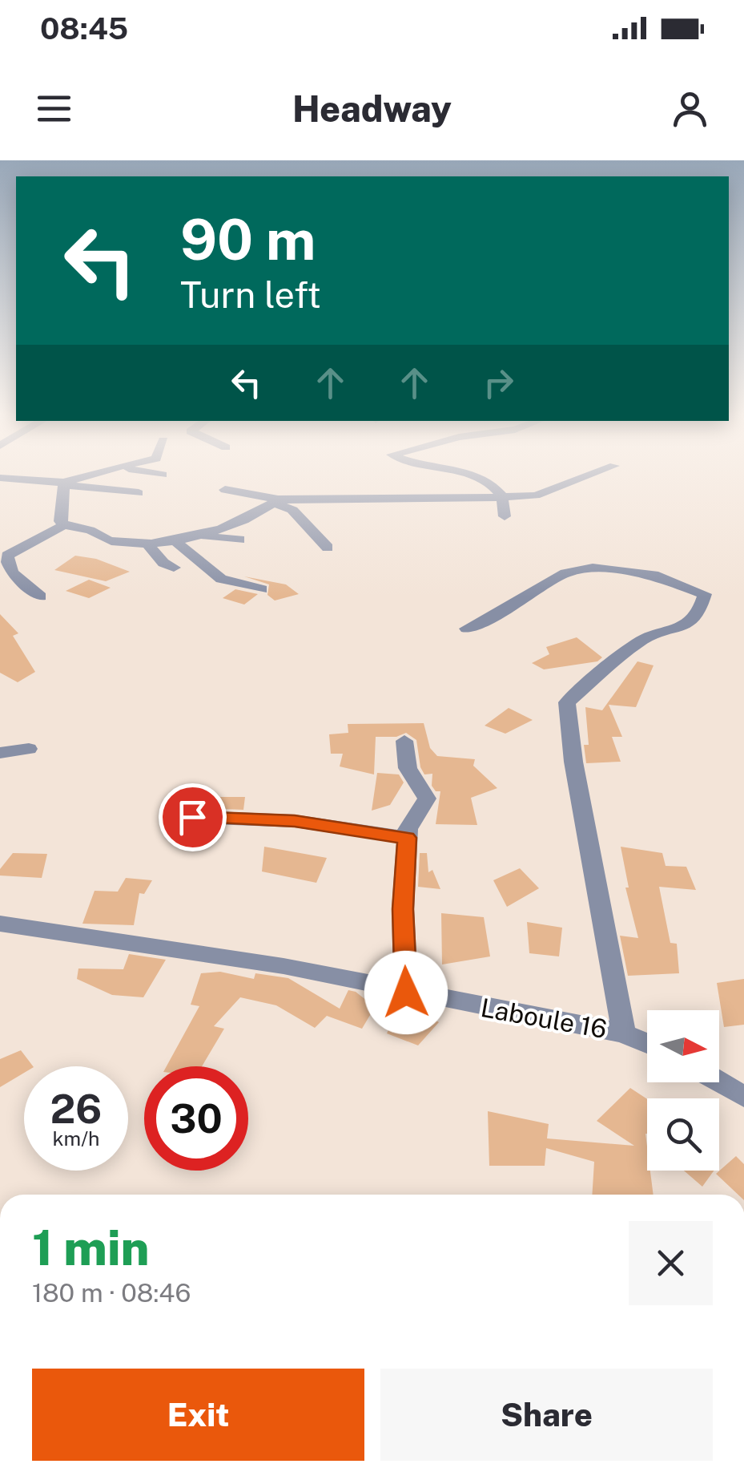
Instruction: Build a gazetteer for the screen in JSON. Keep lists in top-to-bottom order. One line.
{"streets":{"street":["Laboule 16"]},"north":"right","page":{"status":"08:45","header":"Headway","turn":["90 m","Turn left"],"speed":"26 km/h","limit":"30","heading":["1 min","180 m · 08:46"],"buttons":["Exit","Share"]}}
